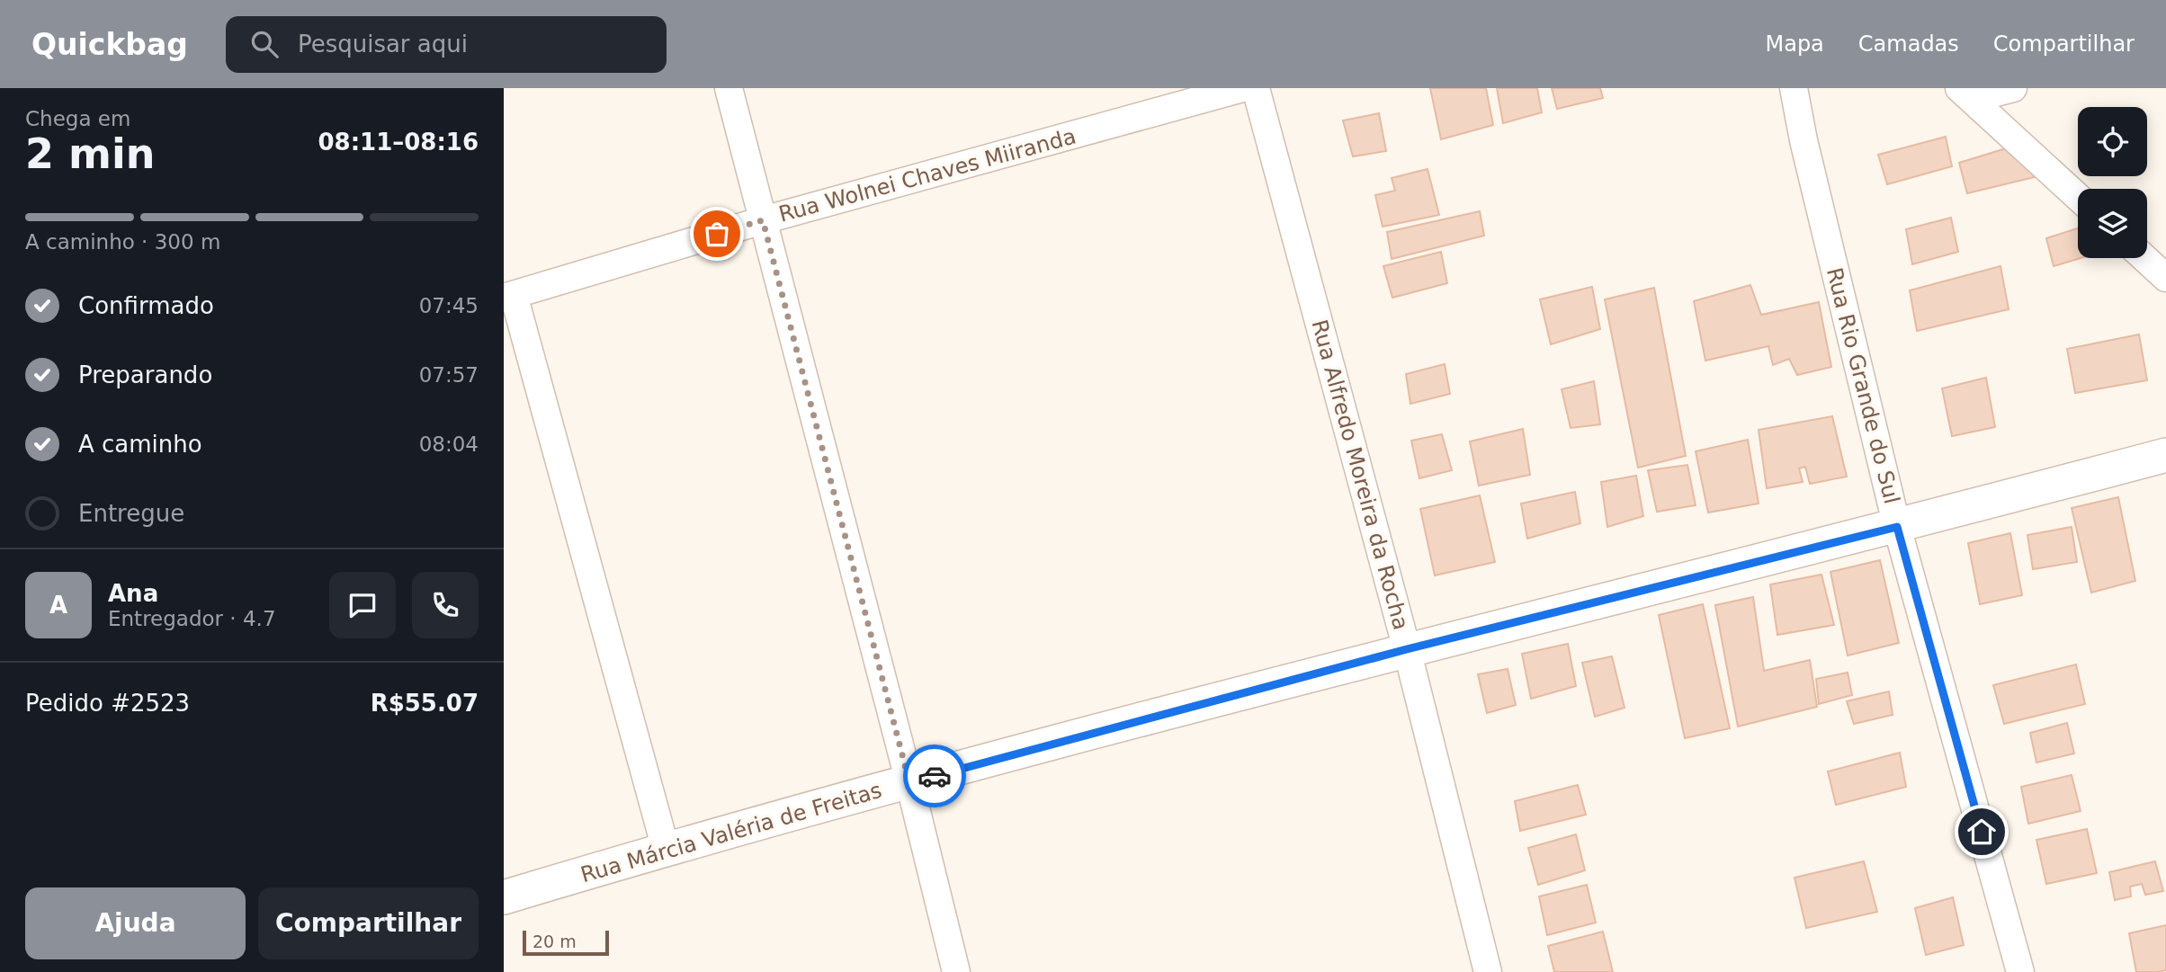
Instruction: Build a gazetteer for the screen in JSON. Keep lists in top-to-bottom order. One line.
{"streets":{"street":["Rua Wolnei Chaves Miiranda","Rua Rio Grande do Sul","Rua Alfredo Moreira da Rocha","Rua Márcia Valéria de Freitas"]},"crossings":[["Rua Rio Grande do Sul","Rua Márcia Valéria de Freitas"],["Rua Alfredo Moreira da Rocha","Rua Márcia Valéria de Freitas"]],"scale_bar":"20 m","page":{"header":"Quickbag","search":"Pesquisar aqui","nav":["Mapa","Camadas","Compartilhar"],"heading":["2 min","Chega em","08:11–08:16"],"panel":["Ana","Entregador · 4.7","Pedido #2523","R$55.07"],"bar":"A caminho · 300 m","list":[["Confirmado","07:45"],["Preparando","07:57"],["A caminho","08:04"],"Entregue"],"round":"A","buttons":["Ajuda","Compartilhar"],"scale":"20 m"}}
